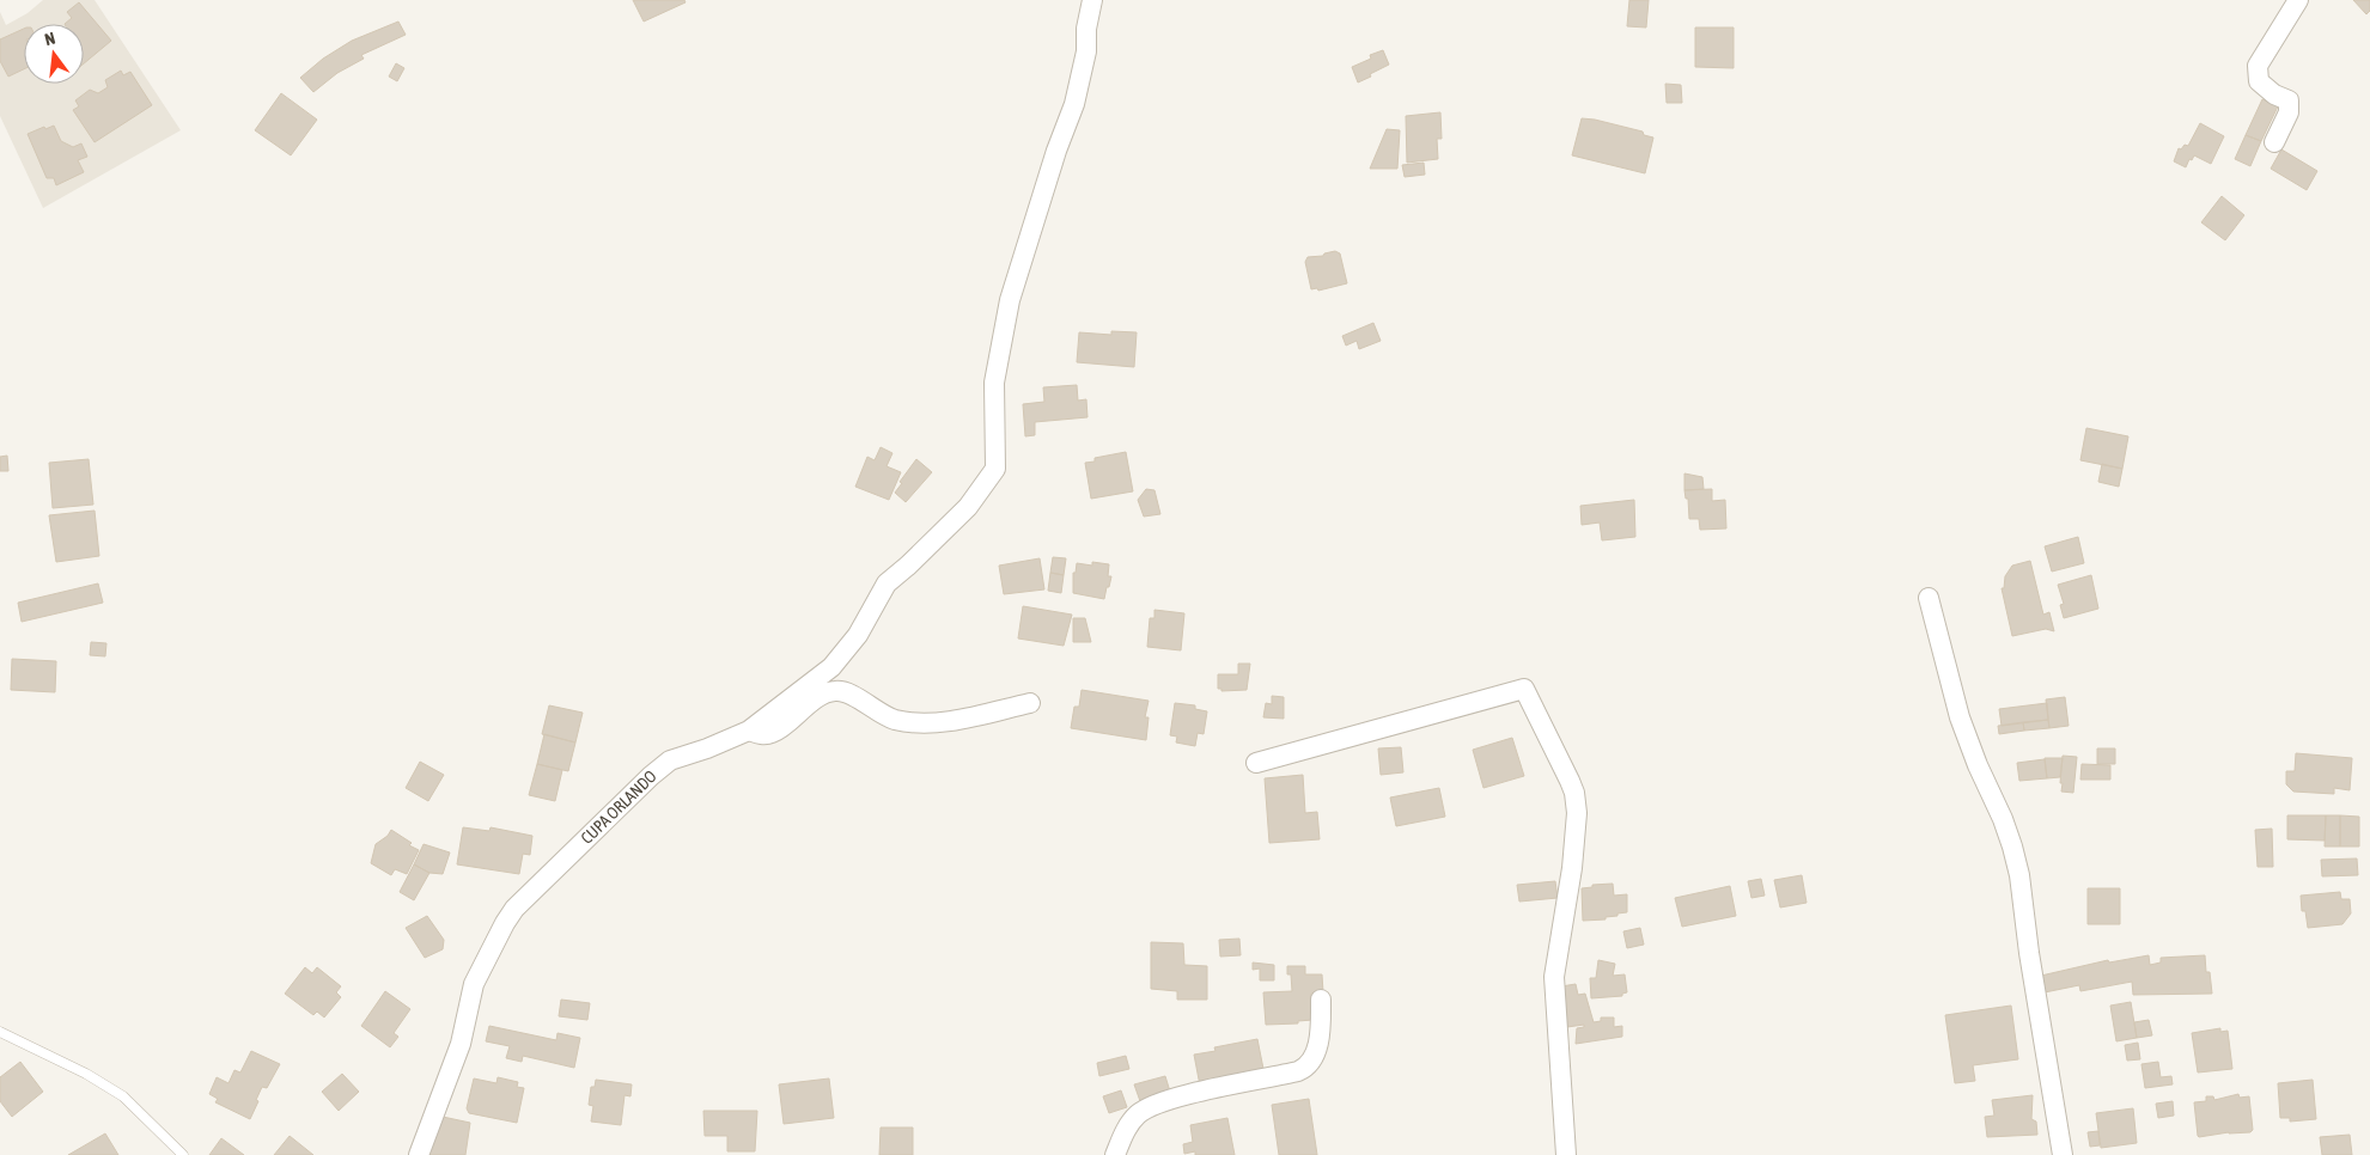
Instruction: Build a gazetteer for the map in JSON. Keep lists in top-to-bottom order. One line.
{"streets":{"street":["CUPA ORLANDO"]},"north":"top"}
